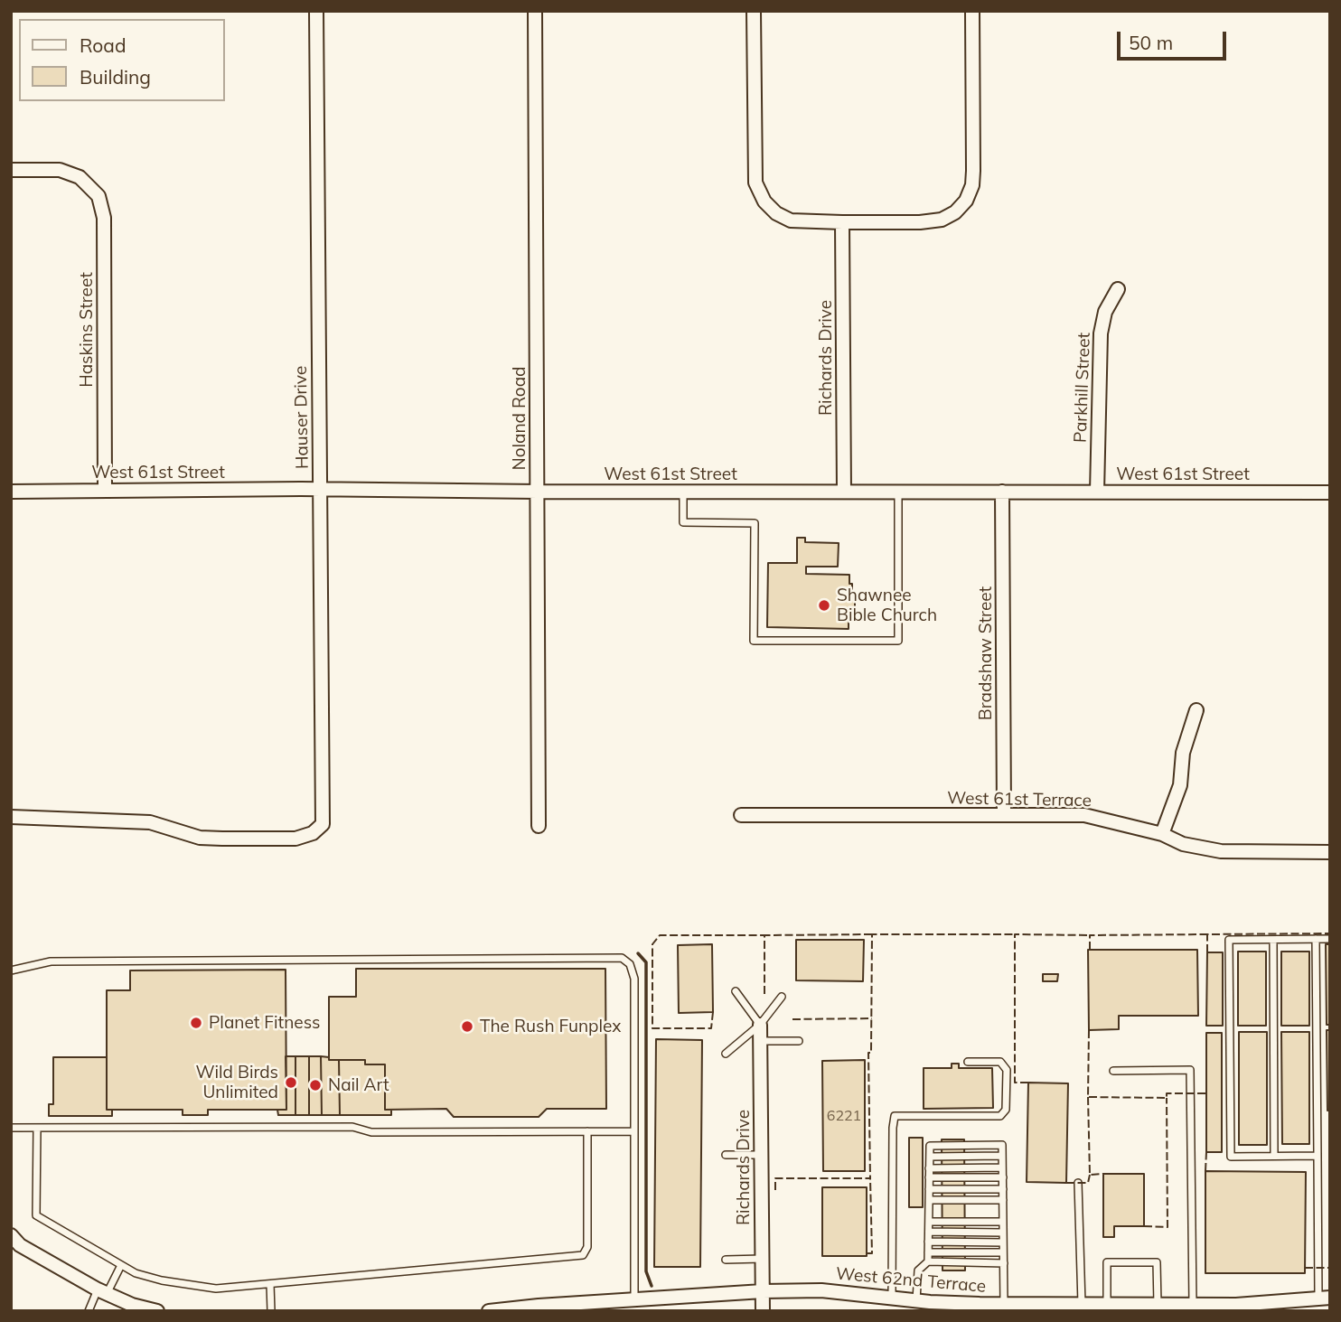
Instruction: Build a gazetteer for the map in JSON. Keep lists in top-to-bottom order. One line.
{"streets":{"street":["Haskins Street","Richards Drive","Parkhill Street","Hauser Drive","Noland Road","West 61st Street","Bradshaw Street","West 61st Terrace","West 62nd Terrace"]},"crossings":[["Haskins Street","West 61st Street"],["Richards Drive","West 61st Street"],["Richards Drive","West 62nd Terrace"],["Parkhill Street","West 61st Street"],["Hauser Drive","West 61st Street"],["Noland Road","West 61st Street"],["West 61st Street","Bradshaw Street"],["Bradshaw Street","West 61st Terrace"]],"places":["Shawnee Bible Church","Planet Fitness","The Rush Funplex","Wild Birds Unlimited","Nail Art"],"house_numbers":["6221"],"legend":["Road","Building"],"scale_bar":"50 m"}
